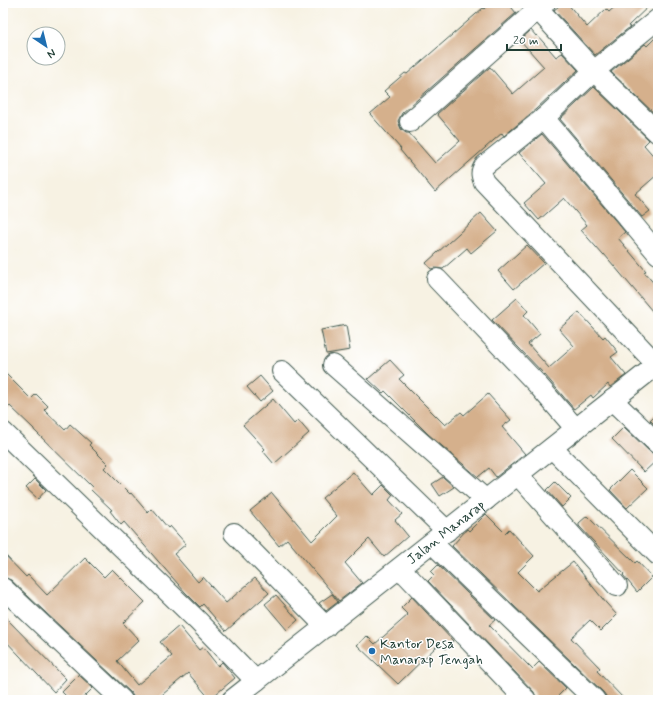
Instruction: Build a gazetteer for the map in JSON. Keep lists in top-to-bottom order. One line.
{"streets":{"street":["Jalan Manarap"]},"places":["Kantor Desa Manarap Tengah"],"scale_bar":"20 m","north":"bottom right"}
